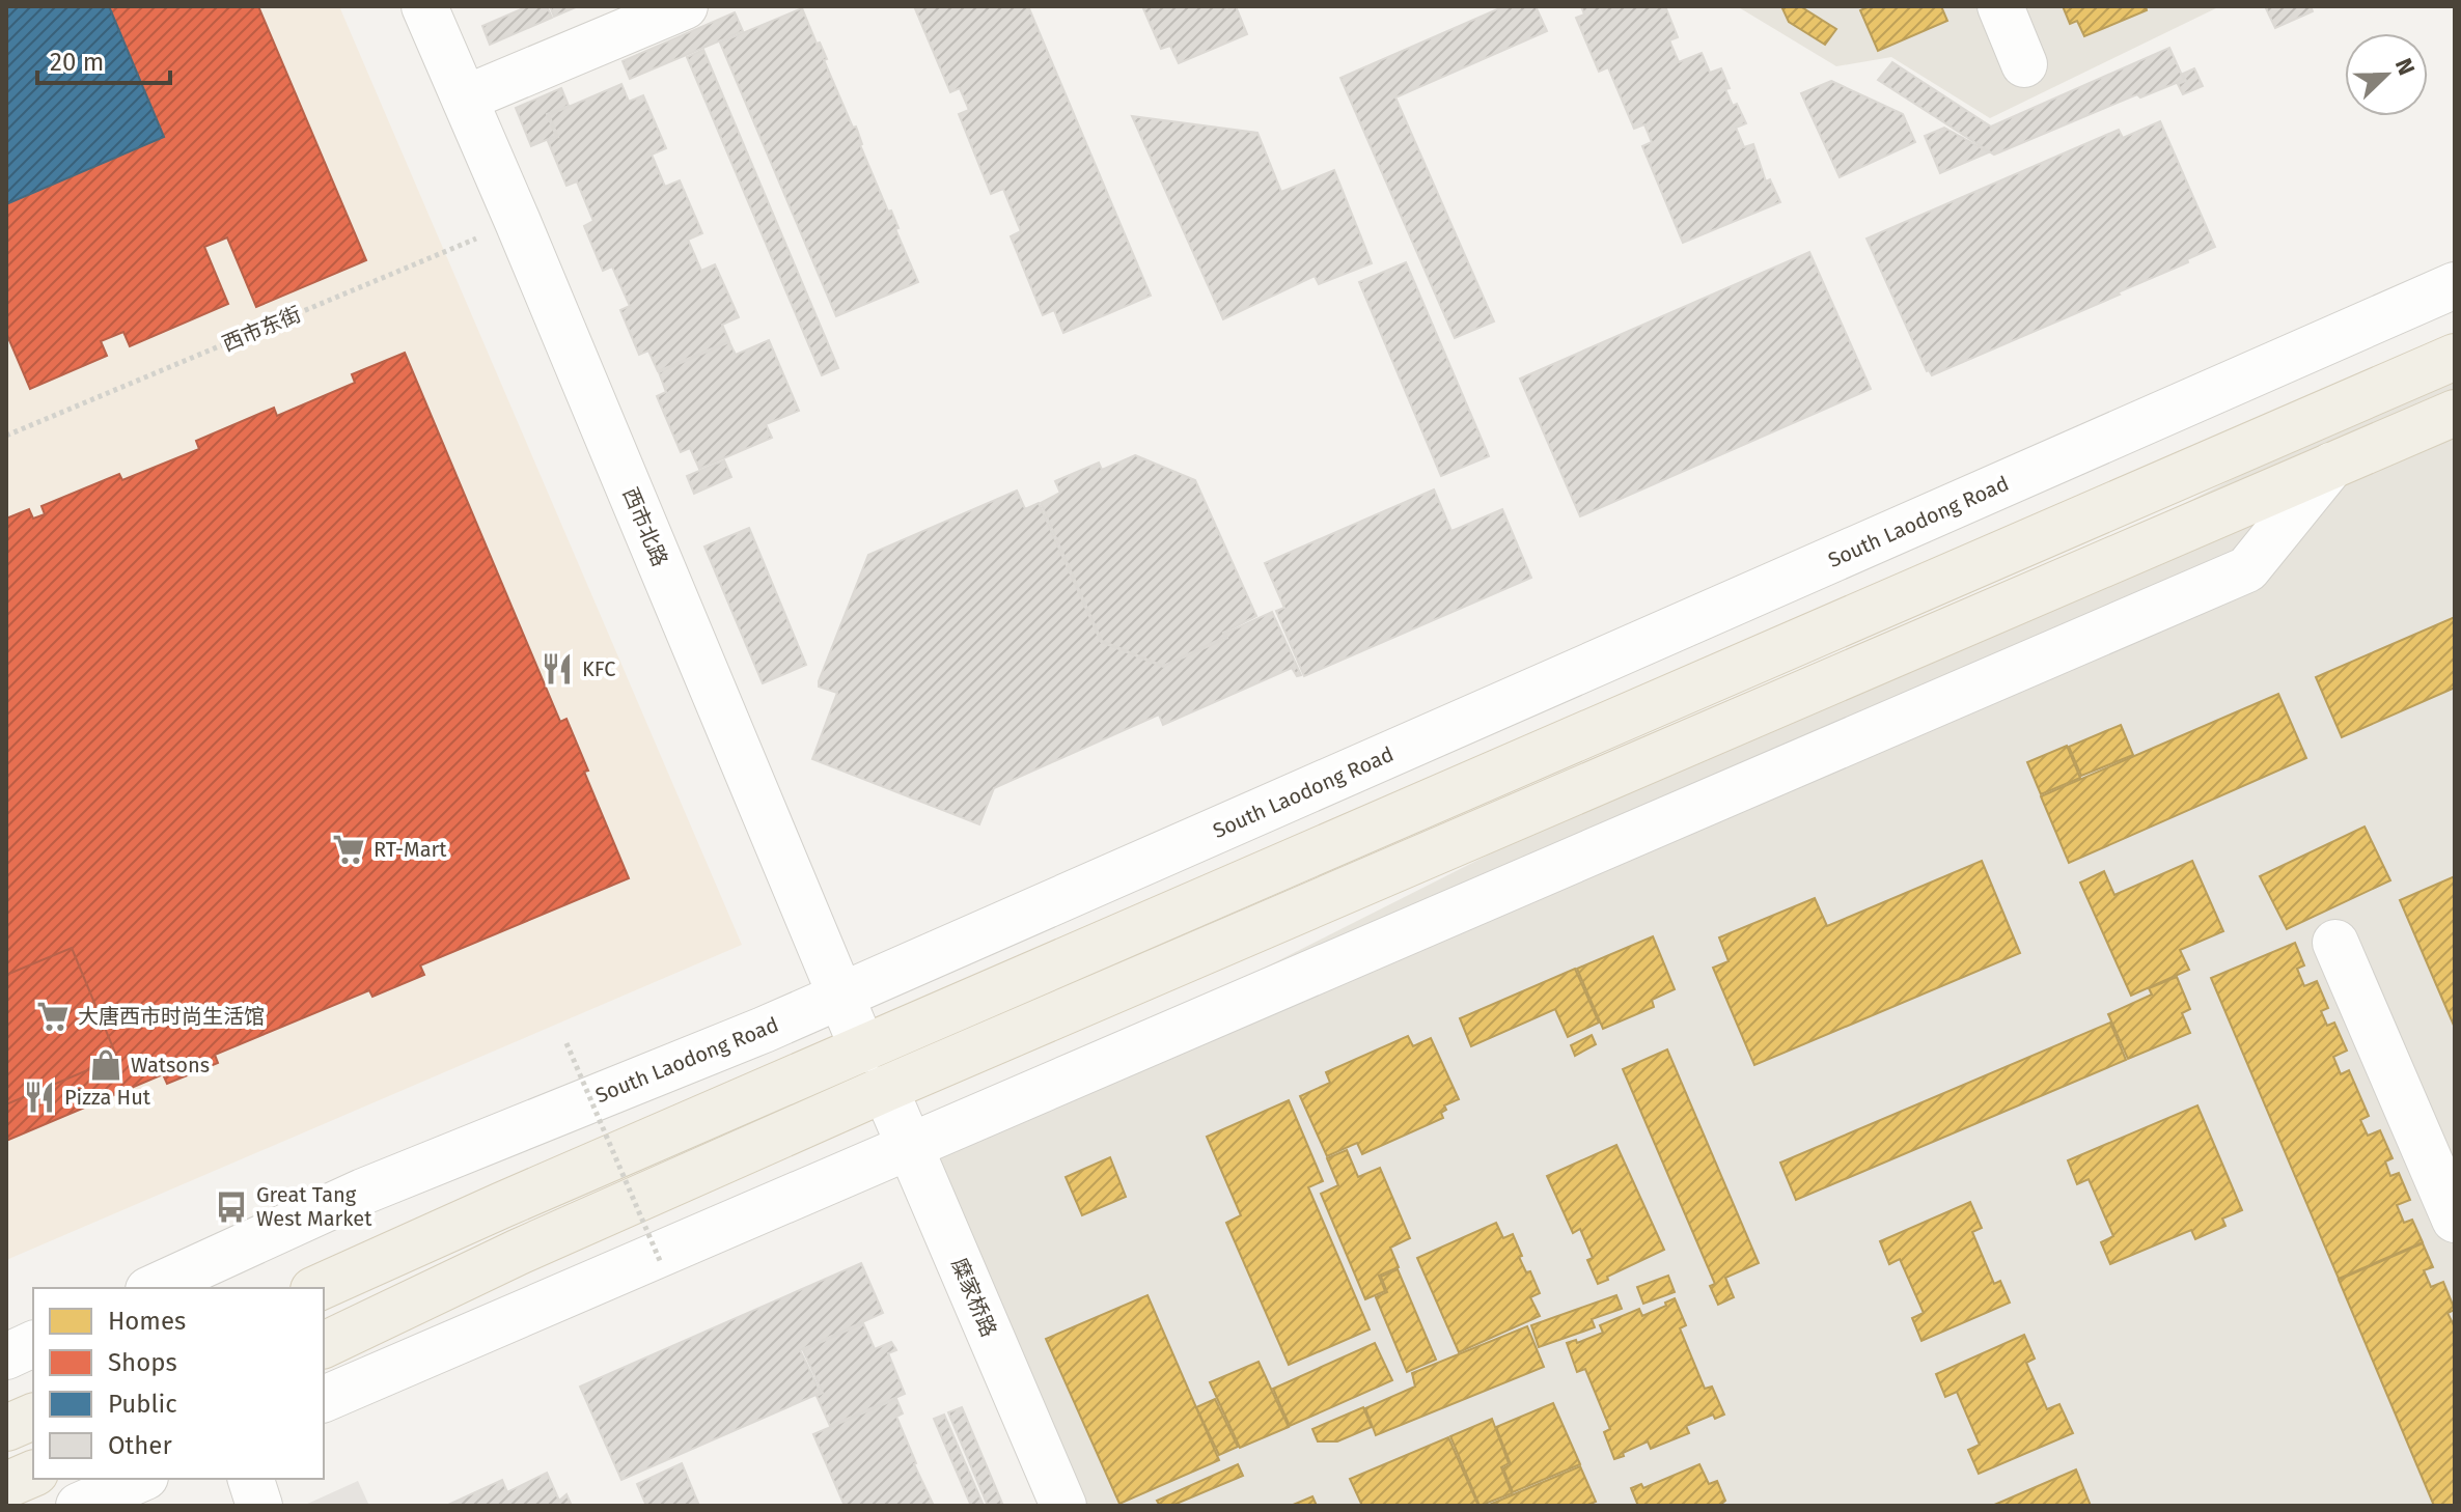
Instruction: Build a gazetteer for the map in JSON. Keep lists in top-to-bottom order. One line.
{"streets":{"street":["South Laodong Road","西市北路","糜家桥路"],"path":["西市东街"]},"crossings":[["西市东街","西市北路"],["South Laodong Road","西市北路"]],"places":{"restaurant":["KFC","Pizza Hut"],"supermarket":["RT-Mart","大唐西市时尚生活馆"],"shop":["Watsons"],"bus stop":["Great Tang West Market"]},"legend":["Homes","Shops","Public","Other"],"scale_bar":"20 m","north":"top right"}
